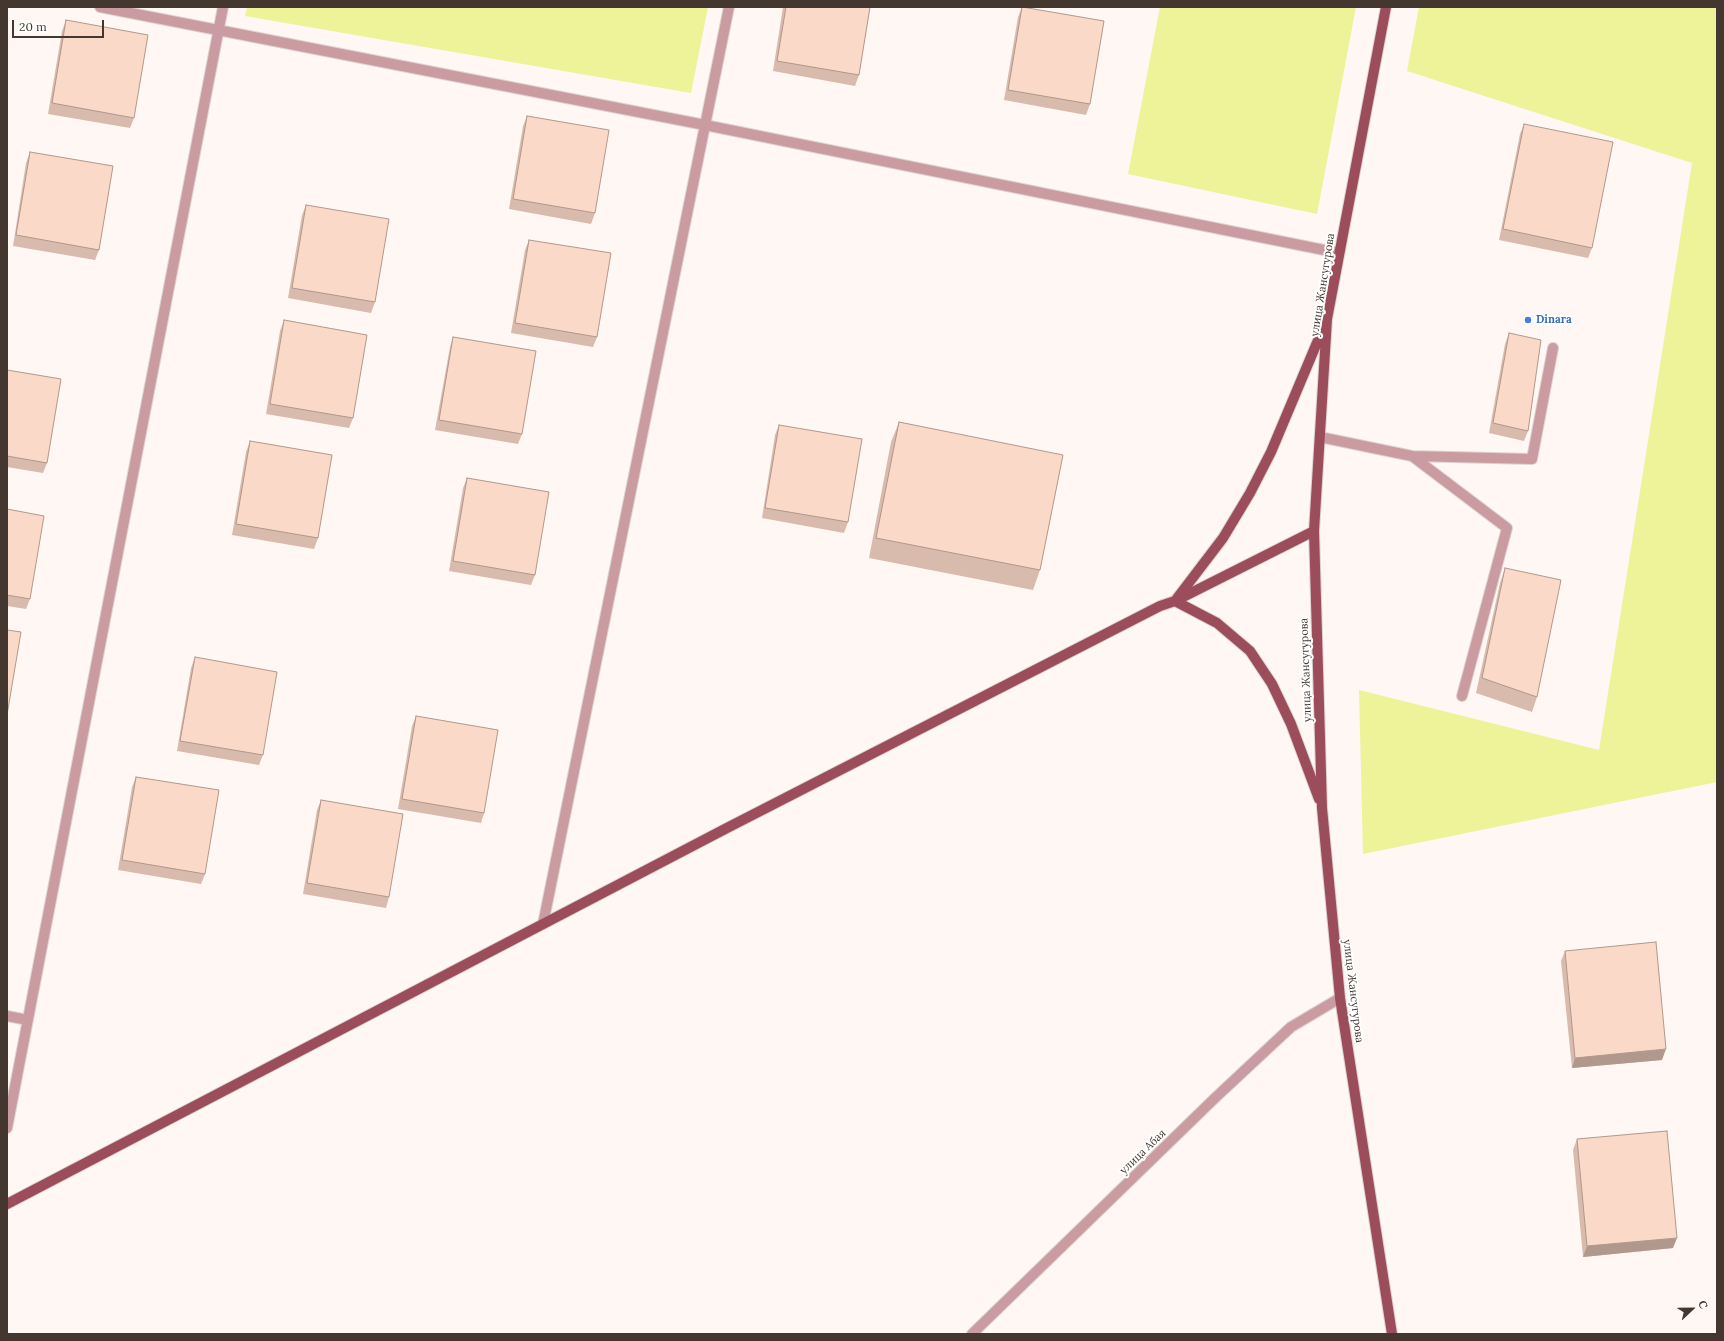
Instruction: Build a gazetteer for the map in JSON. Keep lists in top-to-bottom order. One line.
{"streets":{"main road":["улица Жансугурова"],"street":["улица Абая"]},"crossings":[["улица Жансугурова","улица Абая"]],"places":["Dinara"],"scale_bar":"20 m","north":"right"}
